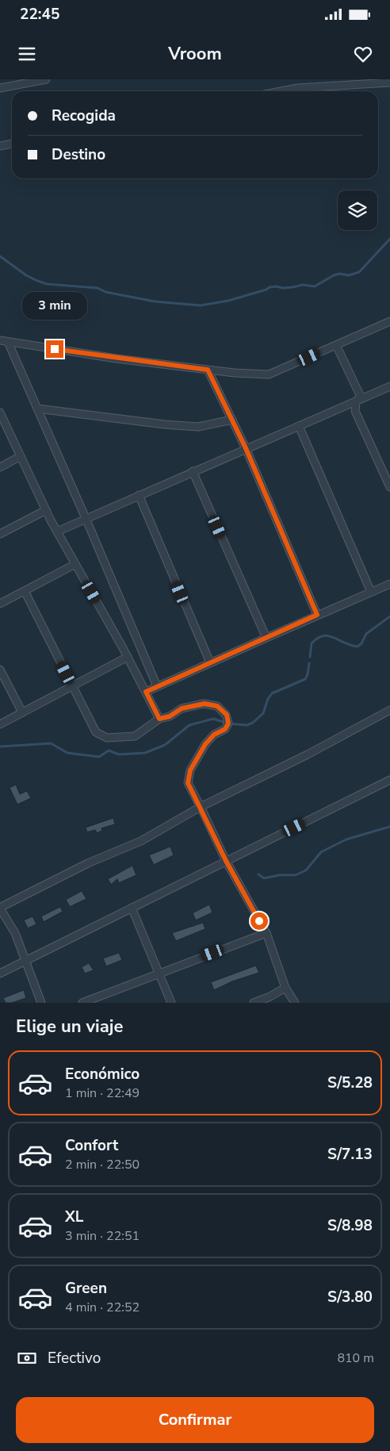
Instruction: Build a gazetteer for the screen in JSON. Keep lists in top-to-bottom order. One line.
{"page":{"status":"22:45","header":"Vroom","banner":["Recogida","Destino"],"bubble":"3 min","heading":"Elige un viaje","list":[{"name":"Económico","note":"1 min · 22:49","value":"S/5.28"},{"name":"Confort","note":"2 min · 22:50","value":"S/7.13"},{"name":"XL","note":"3 min · 22:51","value":"S/8.98"},{"name":"Green","note":"4 min · 22:52","value":"S/3.80"}],"pay":["Efectivo","810 m"],"buttons":"Confirmar"}}
